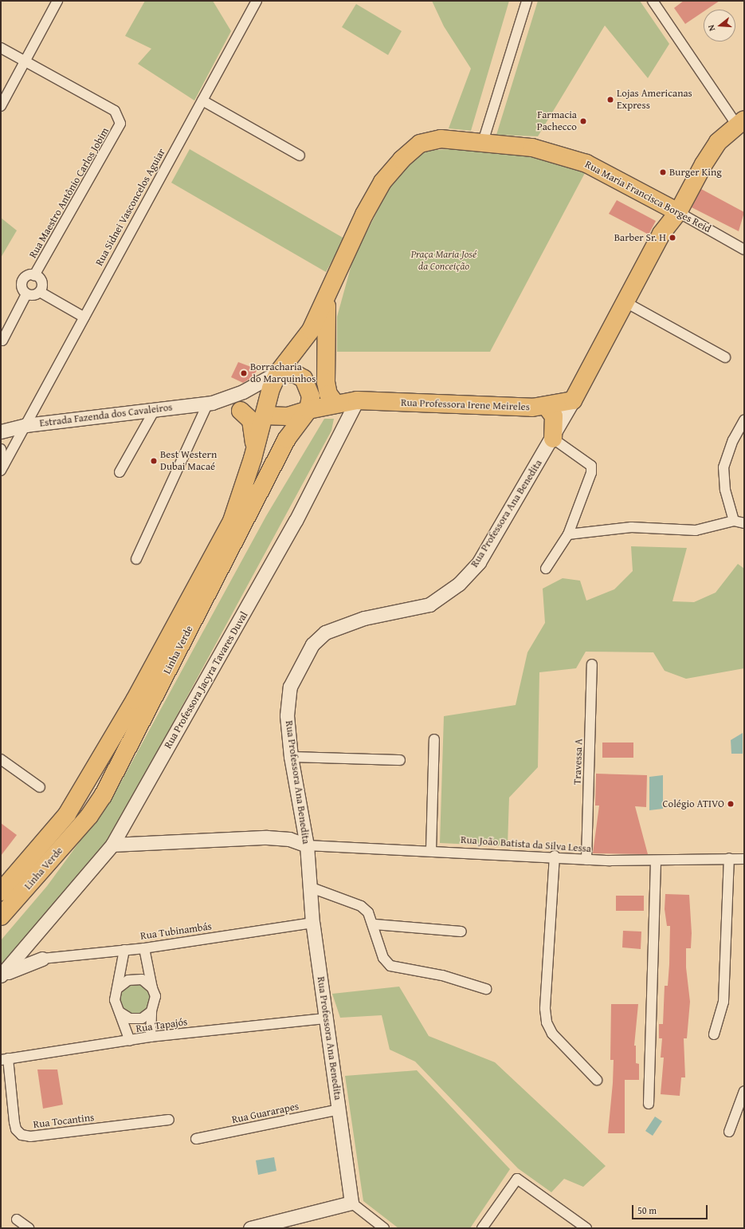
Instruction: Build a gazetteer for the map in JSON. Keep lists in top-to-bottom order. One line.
{"streets":{"highway":["Rua Maria Francisca Borges Reid","Rua Professora Irene Meireles","Rua Professora Ana Benedita","Linha Verde"],"street":["Rua Maestro Antônio Carlos Jobim","Rua Sidnei Vasconcelos Aguiar","Estrada Fazenda dos Cavaleiros","Rua Professora Jacyra Tavares Duval","Travessa A","Rua João Batista da Silva Lessa","Rua Tubinambás","Rua Tapajós","Rua Guararapes","Rua Tocantins"]},"crossings":[["Rua Maria Francisca Borges Reid","Estrada Fazenda dos Cavaleiros"],["Rua Maria Francisca Borges Reid","Rua Professora Ana Benedita"],["Rua Maria Francisca Borges Reid","Linha Verde"],["Rua Sidnei Vasconcelos Aguiar","Estrada Fazenda dos Cavaleiros"],["Rua Professora Irene Meireles","Rua Professora Ana Benedita"],["Rua Professora Irene Meireles","Rua Professora Jacyra Tavares Duval"],["Estrada Fazenda dos Cavaleiros","Linha Verde"],["Rua Professora Ana Benedita","Rua João Batista da Silva Lessa"],["Rua Professora Ana Benedita","Rua Tubinambás"],["Rua Professora Ana Benedita","Rua Tapajós"],["Rua Professora Ana Benedita","Rua Guararapes"],["Rua Professora Jacyra Tavares Duval","Rua Tubinambás"],["Travessa A","Rua João Batista da Silva Lessa"],["Rua Tapajós","Rua Tocantins"]],"parks":["Praça Maria José da Conceição"],"places":["Lojas Americanas Express","Farmacia Pachecco","Burger King","Barber Sr. H","Borracharia do Marquinhos","Best Western Dubai Macaé","Colégio ATIVO"],"scale_bar":"50 m","north":"left"}
